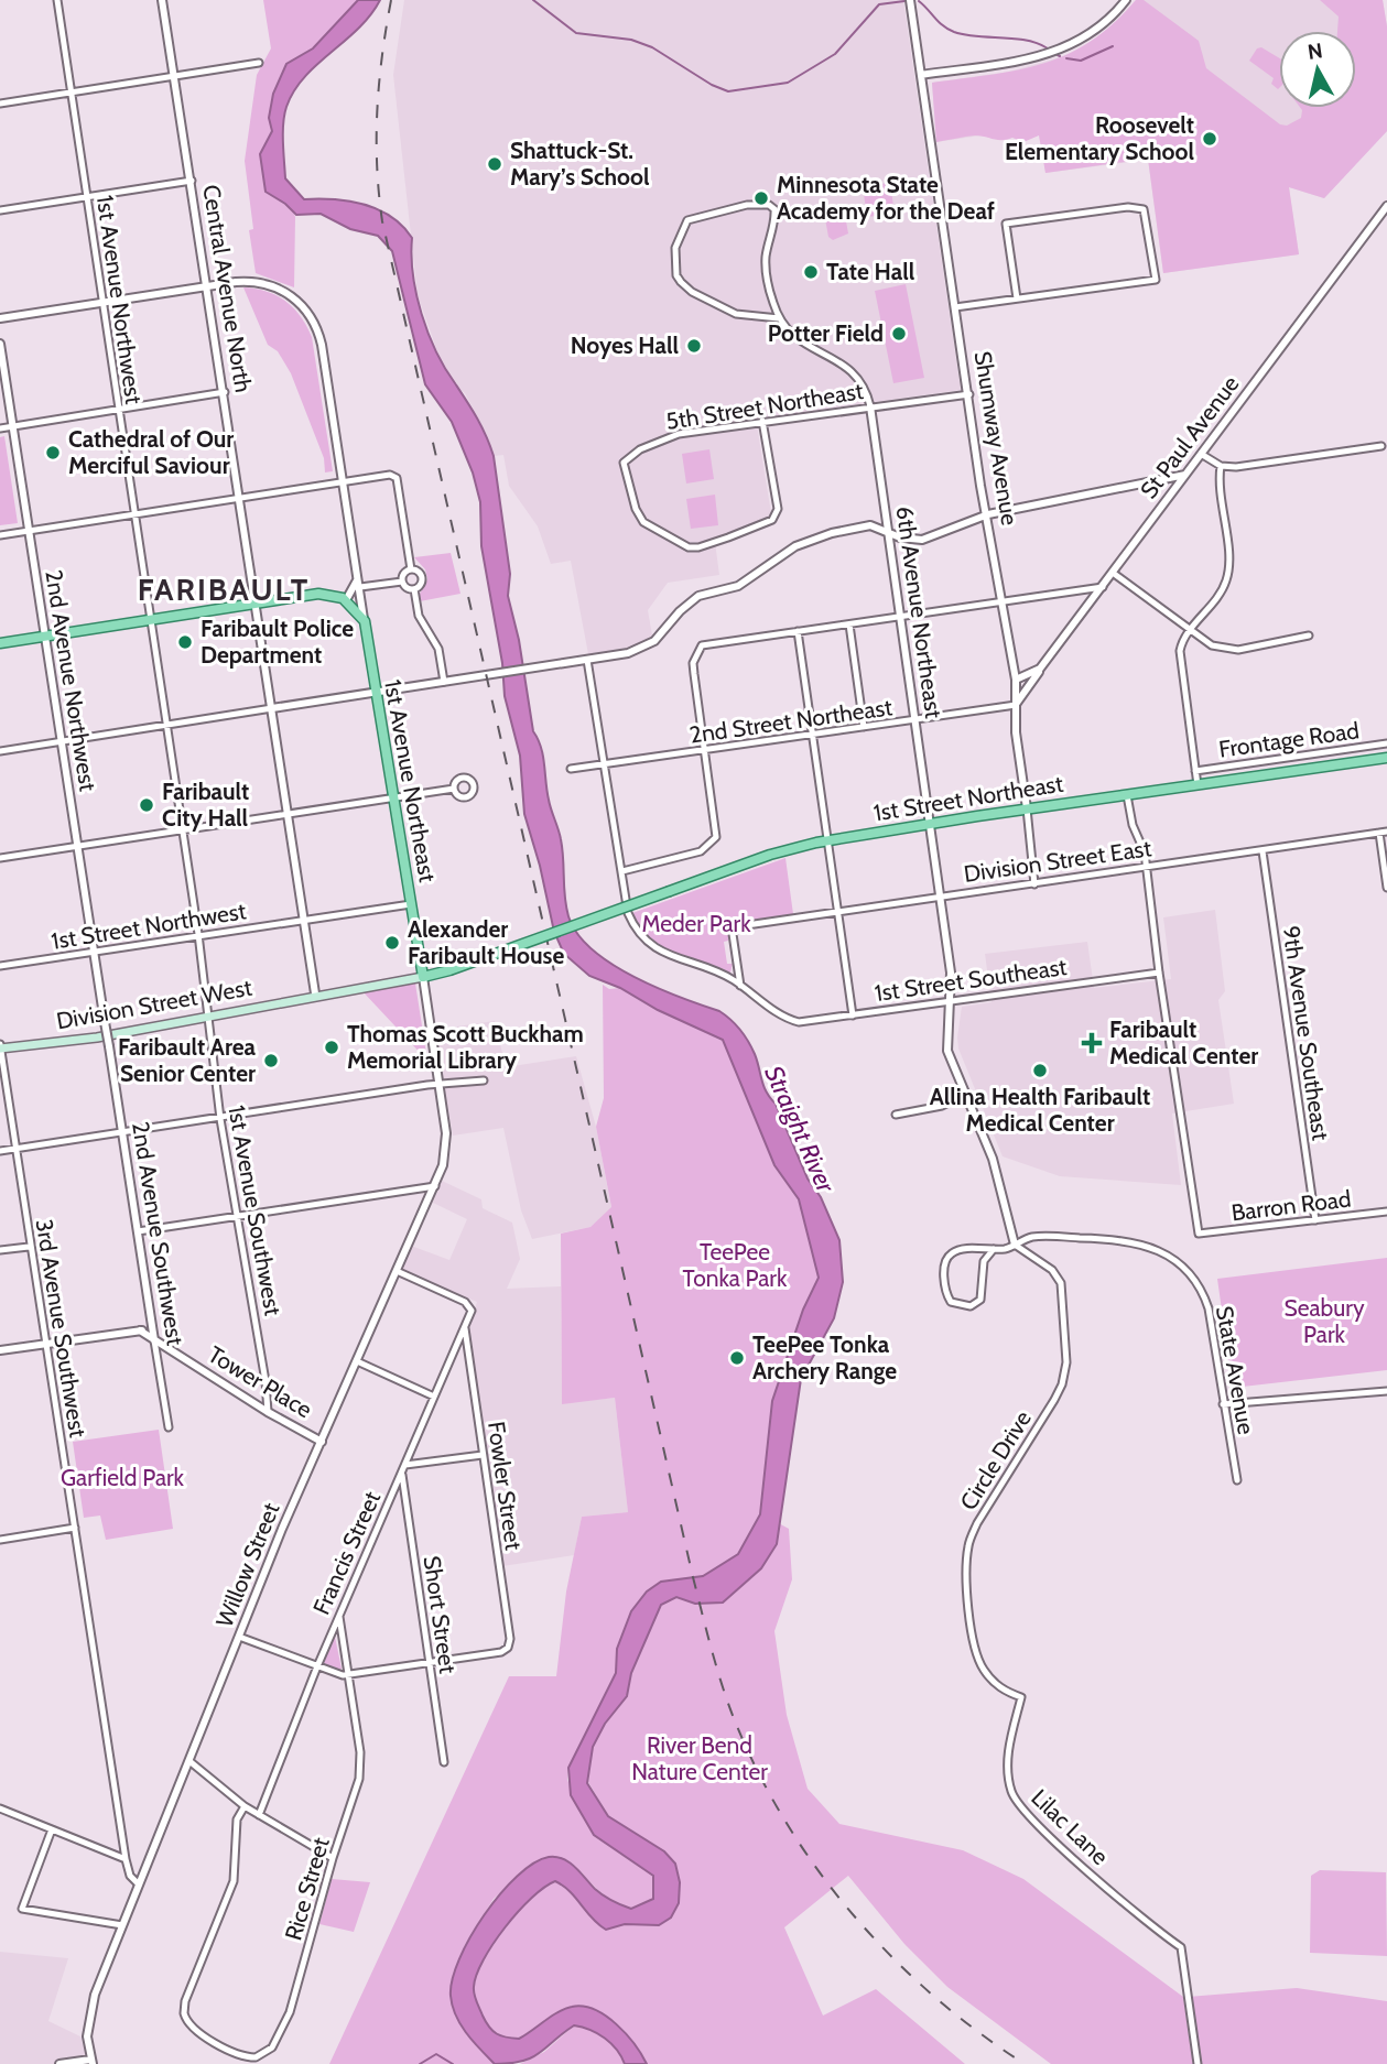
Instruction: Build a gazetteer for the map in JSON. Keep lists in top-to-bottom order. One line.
{"streets":{"main road":["1st Avenue Northeast","1st Street Northeast","Division Street West"],"street":["Central Avenue North","1st Avenue Northwest","5th Street Northeast","St Paul Avenue","Shumway Avenue","6th Avenue Northeast","2nd Avenue Northwest","2nd Street Northeast","Frontage Road","Division Street East","1st Street Northwest","1st Street Southeast","9th Avenue Southeast","Barron Road","1st Avenue Southwest","2nd Avenue Southwest","3rd Avenue Southwest","State Avenue","Tower Place","Circle Drive","Fowler Street","Francis Street","Willow Street","Short Street","Lilac Lane","Rice Street"]},"crossings":[["Central Avenue North","1st Avenue Northeast"],["Central Avenue North","1st Street Northwest"],["Central Avenue North","Division Street West"],["1st Avenue Northwest","1st Avenue Northeast"],["1st Avenue Northwest","1st Street Northwest"],["1st Avenue Northwest","Division Street West"],["1st Avenue Northwest","1st Avenue Southwest"],["5th Street Northeast","Shumway Avenue"],["5th Street Northeast","6th Avenue Northeast"],["St Paul Avenue","Shumway Avenue"],["Shumway Avenue","2nd Street Northeast"],["Shumway Avenue","1st Street Northeast"],["Shumway Avenue","Division Street East"],["6th Avenue Northeast","2nd Street Northeast"],["6th Avenue Northeast","1st Street Northeast"],["6th Avenue Northeast","Division Street East"],["6th Avenue Northeast","1st Street Southeast"],["6th Avenue Northeast","State Avenue"],["6th Avenue Northeast","Circle Drive"],["2nd Avenue Northwest","1st Street Northwest"],["2nd Avenue Northwest","2nd Avenue Southwest"],["1st Avenue Northeast","1st Street Northeast"],["1st Avenue Northeast","Willow Street"],["Division Street East","1st Street Southeast"],["Division Street East","9th Avenue Southeast"],["1st Street Southeast","Barron Road"],["Division Street West","1st Avenue Southwest"],["Division Street West","3rd Avenue Southwest"],["9th Avenue Southeast","Barron Road"],["1st Avenue Southwest","Tower Place"],["2nd Avenue Southwest","Tower Place"],["3rd Avenue Southwest","Willow Street"],["State Avenue","Circle Drive"],["Tower Place","Willow Street"],["Circle Drive","Lilac Lane"],["Fowler Street","Francis Street"],["Fowler Street","Short Street"],["Francis Street","Willow Street"],["Francis Street","Short Street"],["Francis Street","Rice Street"]],"districts":["FARIBAULT"],"water":["Straight River"],"parks":["Meder Park","TeePee Tonka Park","Seabury Park","Garfield Park","River Bend Nature Center"],"places":{"other":["Roosevelt Elementary School","Shattuck-St. Mary’s School","Minnesota State Academy for the Deaf","Tate Hall","Potter Field","Noyes Hall","Cathedral of Our Merciful Saviour","Faribault Police Department","Faribault City Hall","Alexander Faribault House","Thomas Scott Buckham Memorial Library","Faribault Area Senior Center","Allina Health Faribault Medical Center","TeePee Tonka Archery Range"],"health":["Faribault Medical Center"]},"north":"top"}
